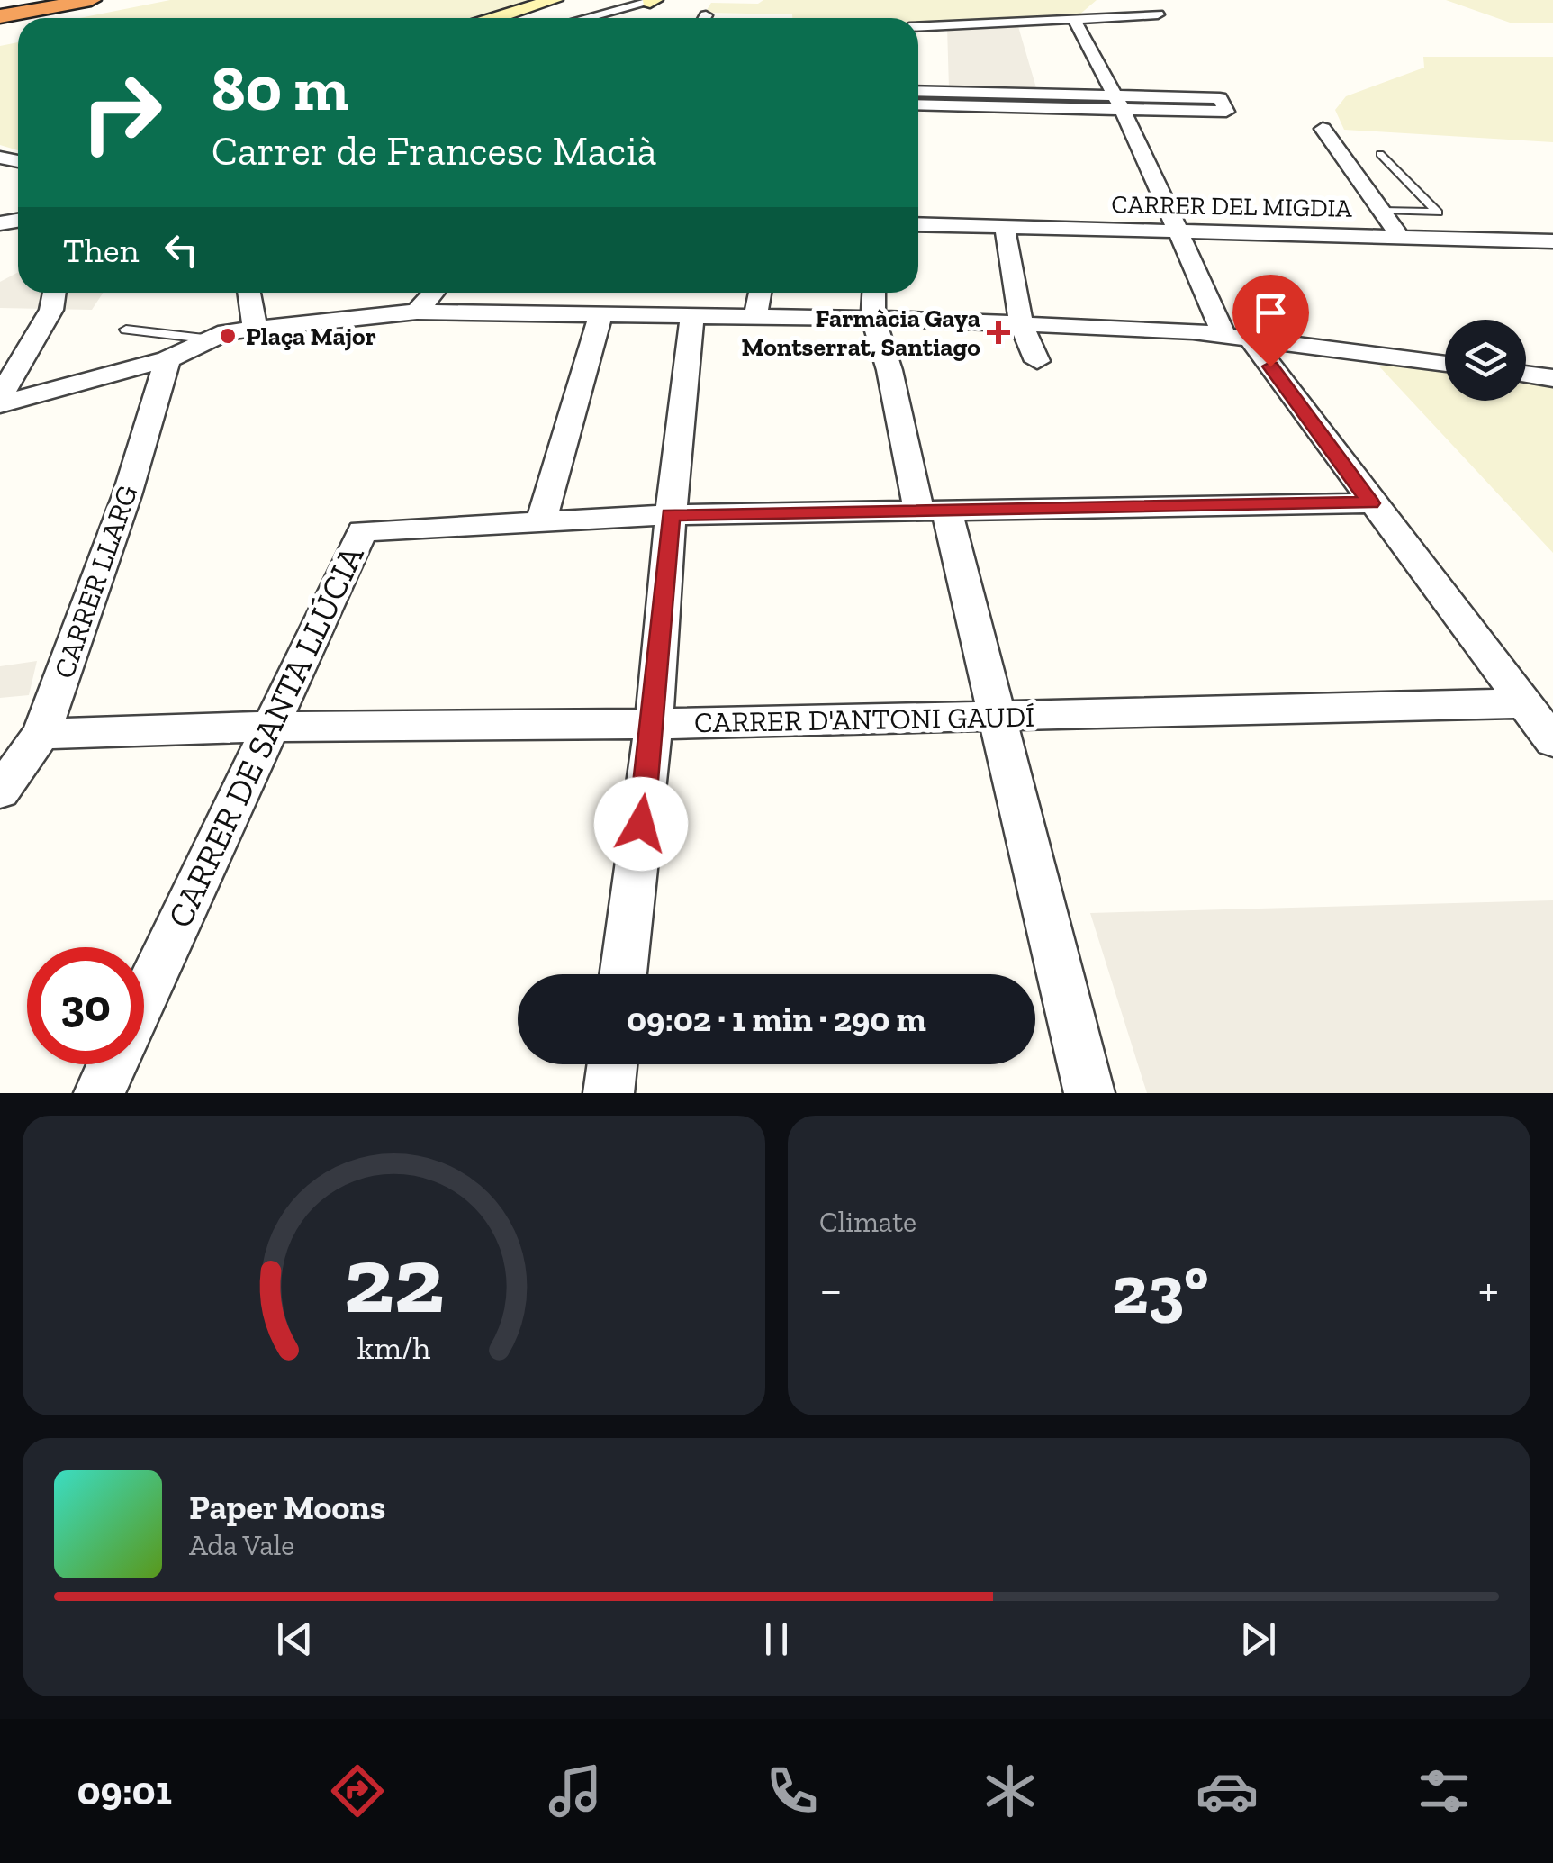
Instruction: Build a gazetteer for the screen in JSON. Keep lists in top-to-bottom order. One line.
{"streets":{"street":["CARRER DEL MIGDIA","CARRER LLARG","CARRER D'ANTONI GAUDÍ","CARRER DE SANTA LLÚCIA"]},"crossings":[["CARRER LLARG","CARRER D'ANTONI GAUDÍ"],["CARRER D'ANTONI GAUDÍ","CARRER DE SANTA LLÚCIA"]],"places":{"health":["Farmàcia Gaya Montserrat, Santiago"],"other":["Plaça Major"]},"page":{"turn":["80 m","Carrer de Francesc Macià"],"then":"Then","limit":"30","trip":"09:02 · 1 min · 290 m","tile":"Climate","heat":["−","23°","+"],"song":["Paper Moons","Ada Vale"],"tabs":"09:01","gauge":["22","km/h"]}}
